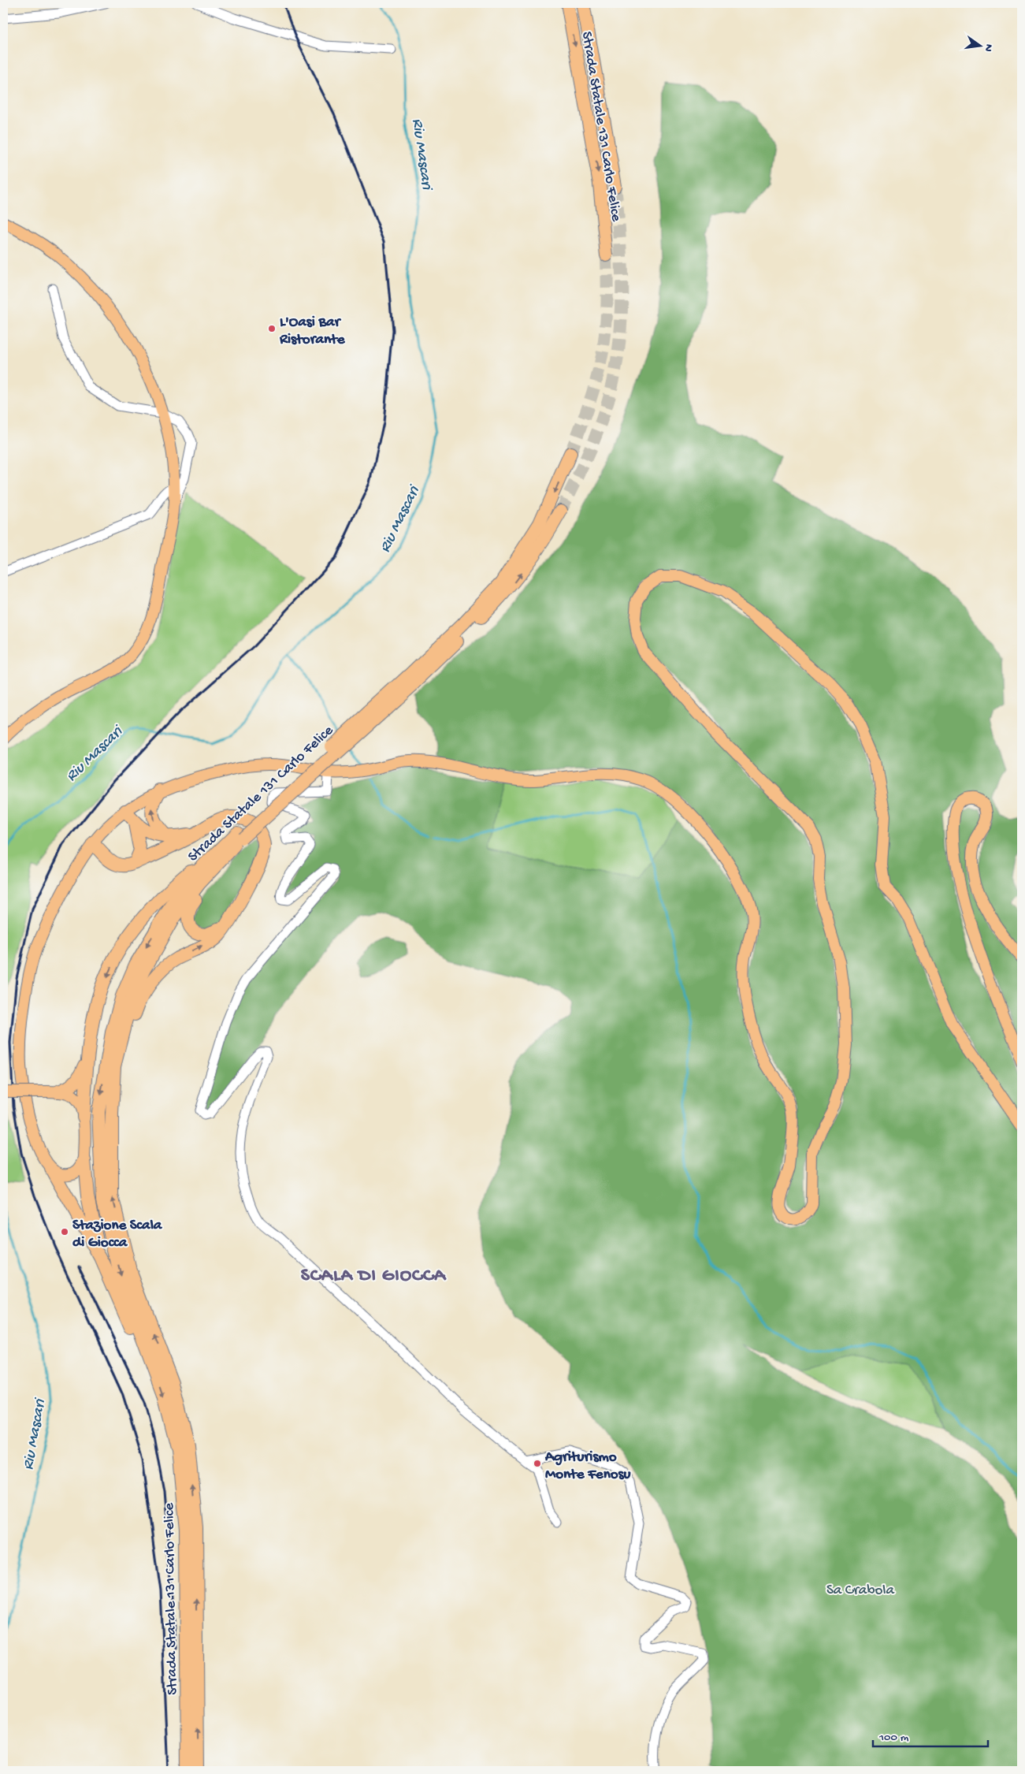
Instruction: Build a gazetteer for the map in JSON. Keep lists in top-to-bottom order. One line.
{"streets":{"highway":["Strada Statale 131 Carlo Felice"]},"districts":["SCALA DI GIOCCA"],"water":["Riu Mascari"],"parks":["Sa Crabola"],"places":["L'Oasi Bar Ristorante","Stazione Scala di Giocca","Agriturismo Monte Fenosu"],"scale_bar":"100 m","north":"right"}
